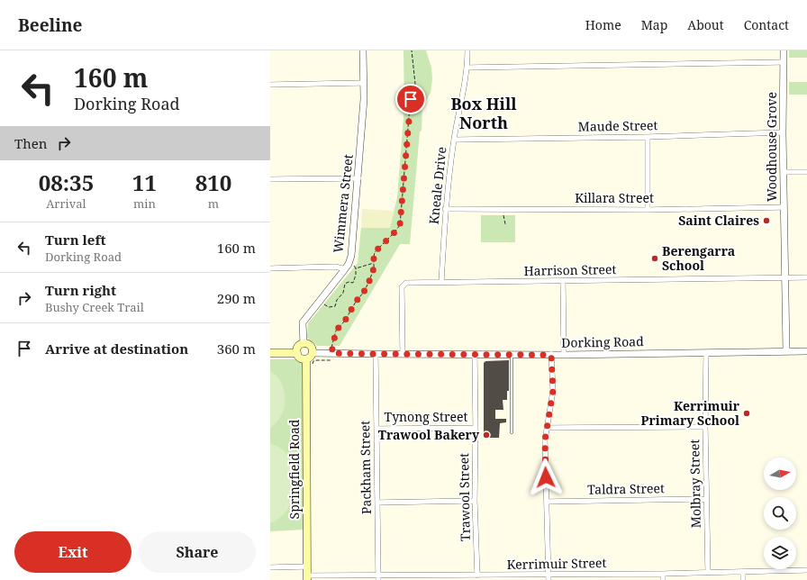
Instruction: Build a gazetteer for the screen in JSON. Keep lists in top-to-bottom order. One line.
{"streets":{"main road":["Springfield Road"],"street":["Maude Street","Woodhouse Grove","Kneale Drive","Killara Street","Wimmera Street","Harrison Street","Dorking Road","Tynong Street","Packham Street","Molbray Street","Taldra Street","Trawool Street","Kerrimuir Street"]},"crossings":[["Maude Street","Woodhouse Grove"],["Maude Street","Kneale Drive"],["Woodhouse Grove","Killara Street"],["Woodhouse Grove","Harrison Street"],["Woodhouse Grove","Dorking Road"],["Kneale Drive","Killara Street"],["Kneale Drive","Harrison Street"],["Wimmera Street","Dorking Road"],["Wimmera Street","Springfield Road"],["Harrison Street","Dorking Road"],["Dorking Road","Packham Street"],["Dorking Road","Springfield Road"],["Dorking Road","Molbray Street"],["Dorking Road","Trawool Street"],["Tynong Street","Packham Street"],["Tynong Street","Trawool Street"],["Packham Street","Kerrimuir Street"],["Springfield Road","Kerrimuir Street"],["Molbray Street","Taldra Street"],["Molbray Street","Kerrimuir Street"],["Trawool Street","Kerrimuir Street"]],"districts":["Box Hill North"],"places":["Saint Claires","Berengarra School","Kerrimuir Primary School","Trawool Bakery"],"north":"right","page":{"header":"Beeline","nav":["Home","Map","About","Contact"],"turn":["160 m","Dorking Road"],"then":"Then","eta":["08:35","Arrival","11","min","810","m"],"list":[{"name":"Turn left","note":"Dorking Road","value":"160 m"},{"name":"Turn right","note":"Bushy Creek Trail","value":"290 m"},{"name":"Arrive at destination","value":"360 m"}],"buttons":["Exit","Share"]}}
